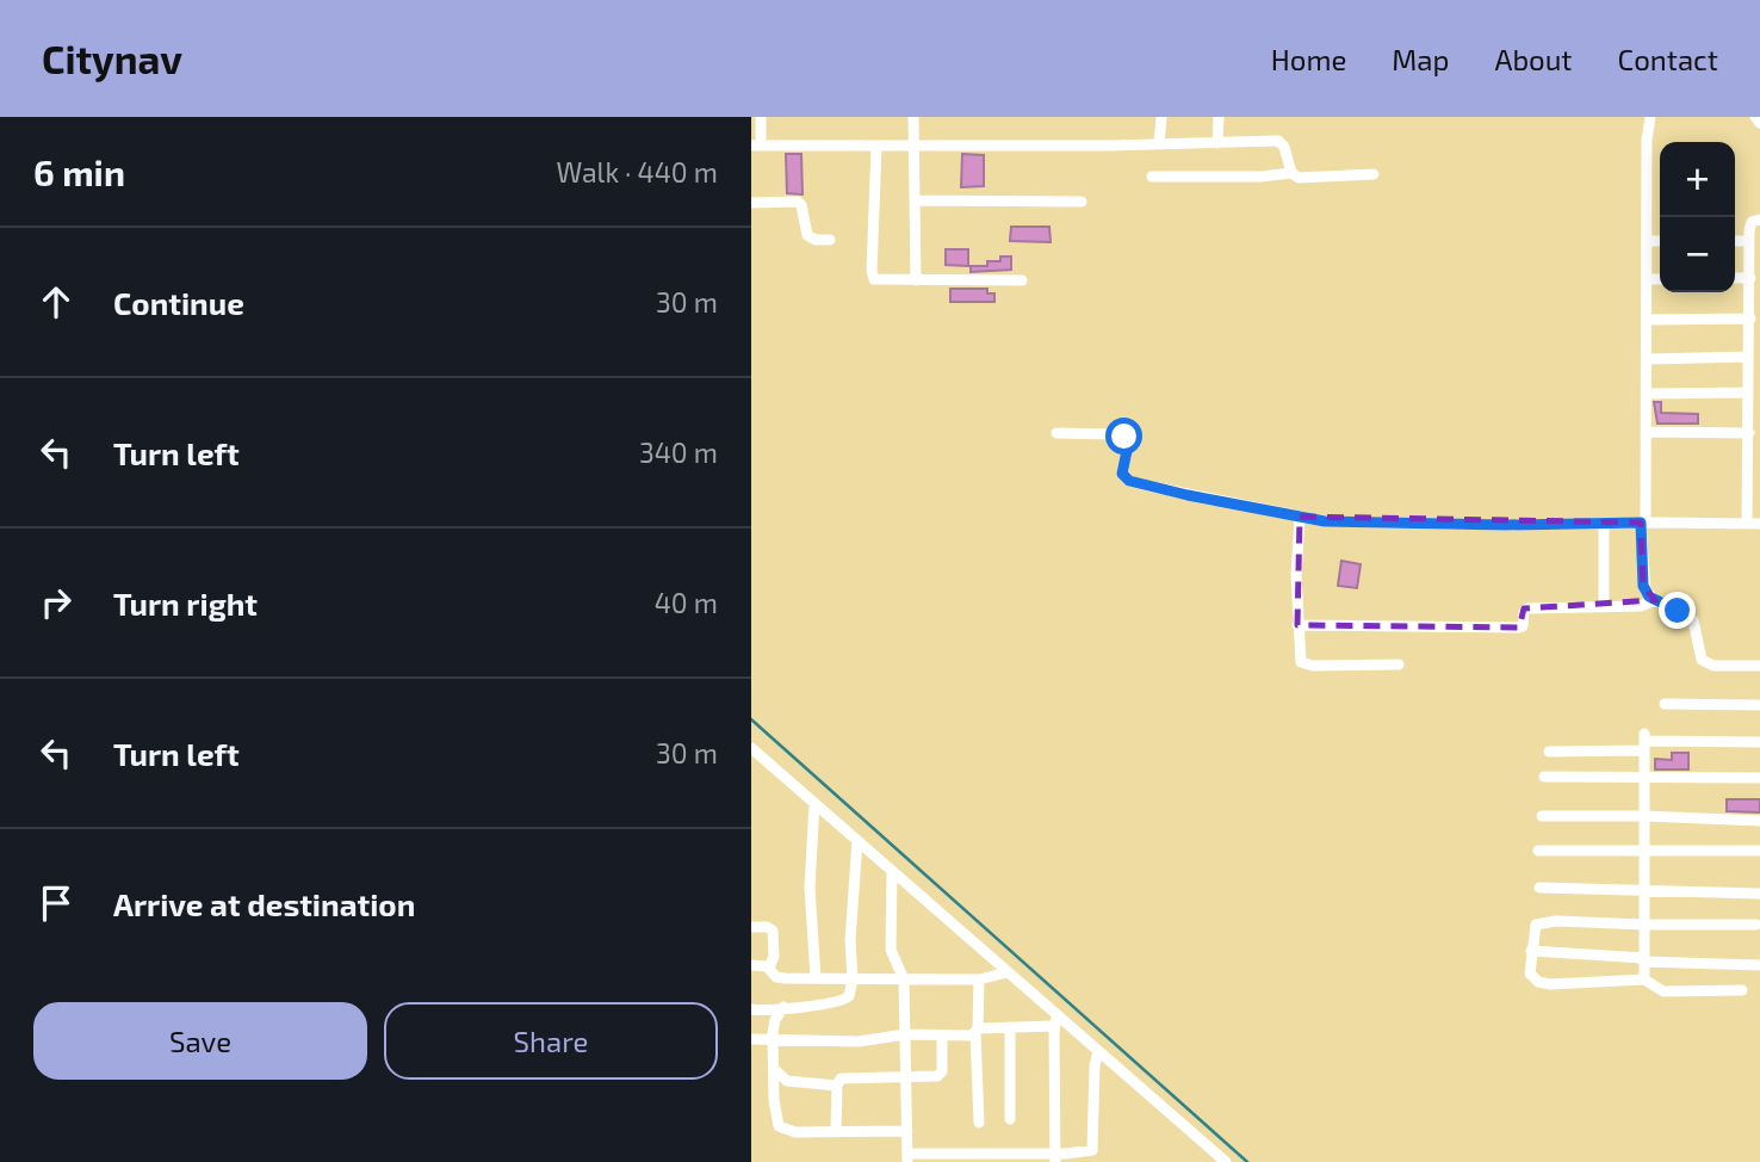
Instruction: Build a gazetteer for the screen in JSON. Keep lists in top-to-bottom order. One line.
{"page":{"header":"Citynav","nav":["Home","Map","About","Contact"],"heading":["6 min","Walk · 440 m"],"map_buttons":["+","−"],"list":[["Continue","30 m"],["Turn left","340 m"],["Turn right","40 m"],["Turn left","30 m"],"Arrive at destination"],"buttons":["Save","Share"]}}
